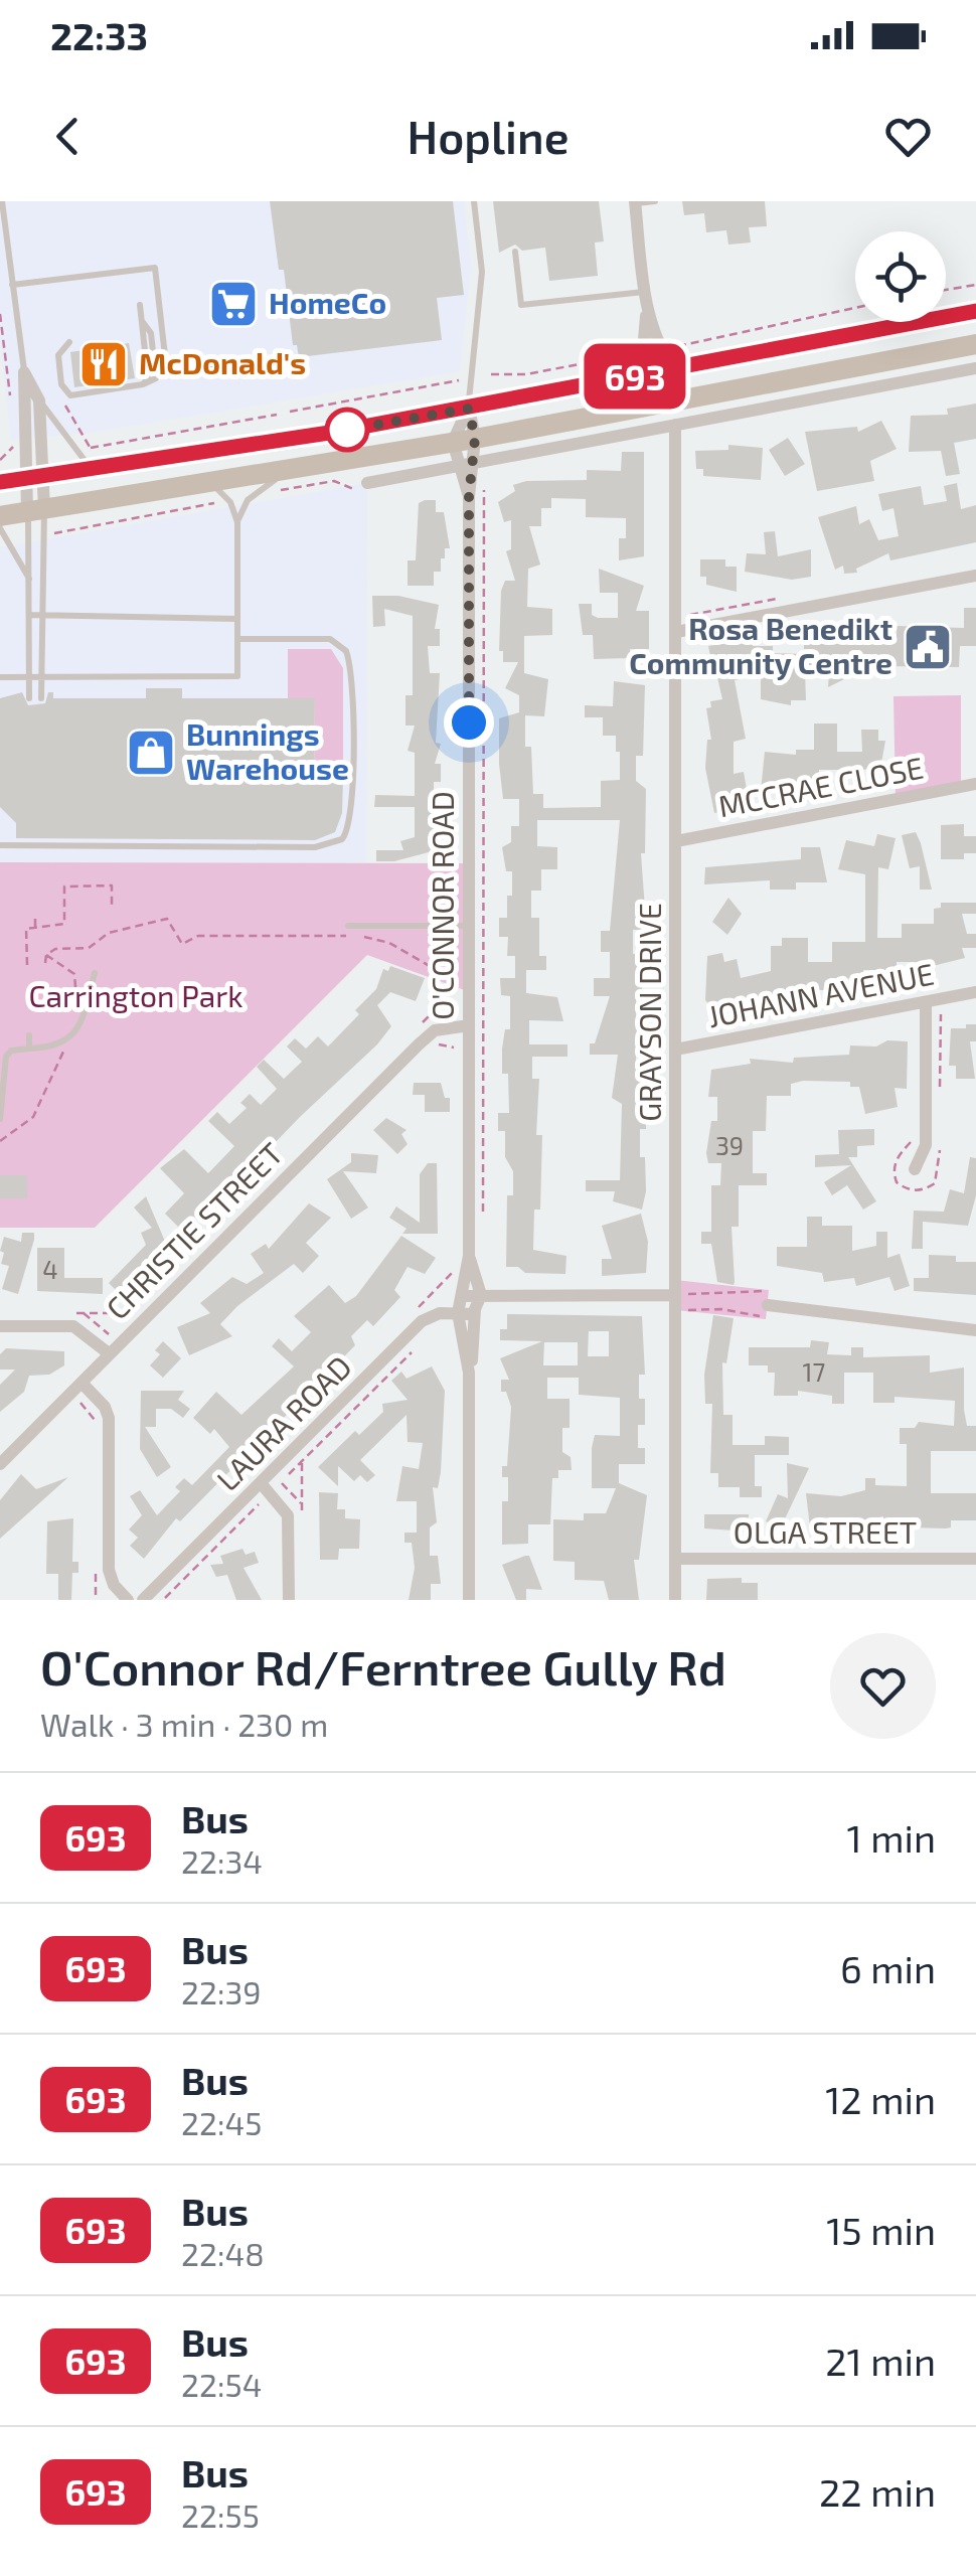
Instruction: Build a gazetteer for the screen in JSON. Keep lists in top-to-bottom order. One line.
{"streets":{"street":["MCCRAE CLOSE","O'CONNOR ROAD","JOHANN AVENUE","GRAYSON DRIVE","CHRISTIE STREET","LAURA ROAD","OLGA STREET"]},"crossings":[["MCCRAE CLOSE","GRAYSON DRIVE"],["O'CONNOR ROAD","CHRISTIE STREET"],["O'CONNOR ROAD","LAURA ROAD"],["JOHANN AVENUE","GRAYSON DRIVE"],["GRAYSON DRIVE","OLGA STREET"]],"parks":["Carrington Park"],"places":{"supermarket":["HomeCo"],"restaurant":["McDonald's"],"public building":["Rosa Benedikt Community Centre"],"shop":["Bunnings Warehouse"]},"lines":["bus line 693"],"house_numbers":["39","4","17"],"page":{"status":"22:33","header":"Hopline","on_map":"693","heading":["O'Connor Rd/Ferntree Gully Rd","Walk · 3 min · 230 m"],"list":[{"mark":"693","name":"Bus","note":"22:34","value":"1 min"},{"mark":"693","name":"Bus","note":"22:39","value":"6 min"},{"mark":"693","name":"Bus","note":"22:45","value":"12 min"},{"mark":"693","name":"Bus","note":"22:48","value":"15 min"},{"mark":"693","name":"Bus","note":"22:54","value":"21 min"},{"mark":"693","name":"Bus","note":"22:55","value":"22 min"}]}}
